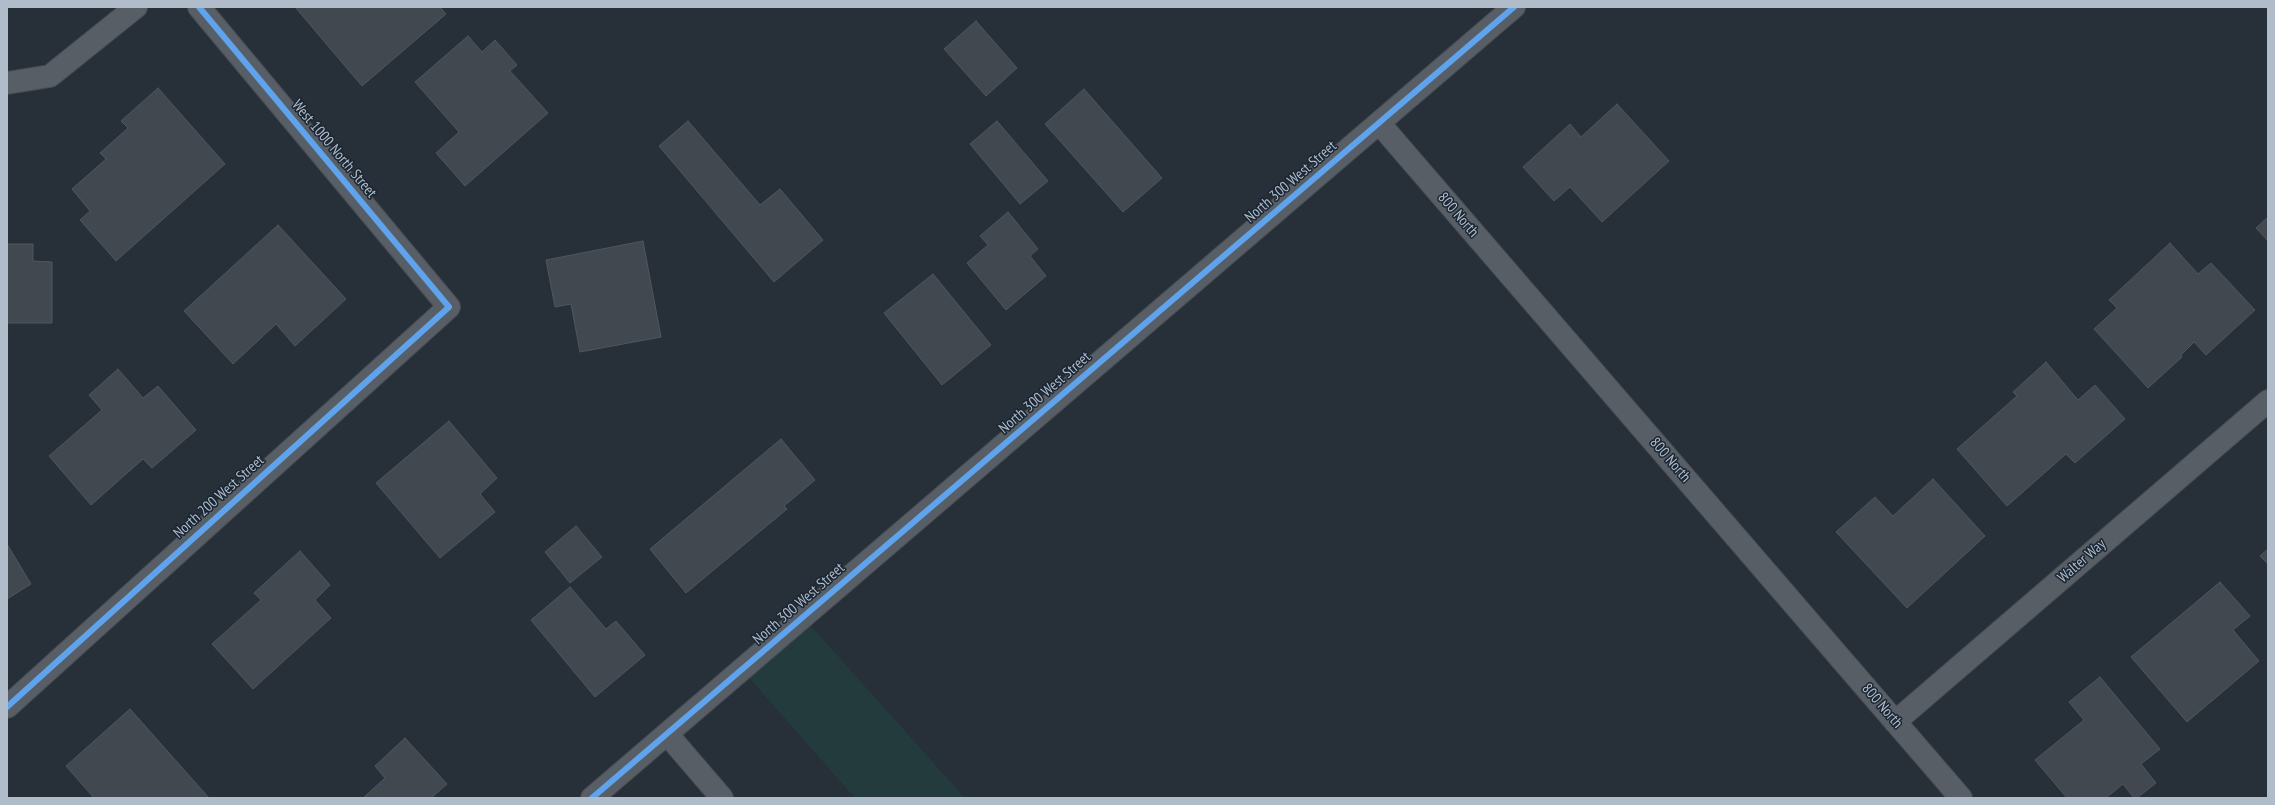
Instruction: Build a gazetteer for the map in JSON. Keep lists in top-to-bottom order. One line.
{"streets":{"street":["West 1000 North Street","North 300 West Street","800 North","North 200 West Street","Walter Way"]},"crossings":[["West 1000 North Street","North 200 West Street"],["North 300 West Street","800 North"],["800 North","Walter Way"]]}
